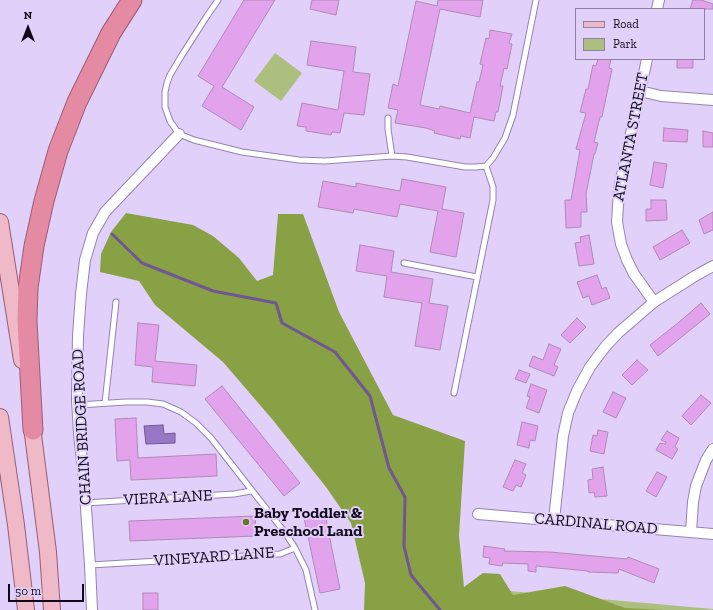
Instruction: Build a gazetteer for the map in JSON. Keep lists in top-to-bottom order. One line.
{"streets":{"street":["ATLANTA STREET","CHAIN BRIDGE ROAD","CARDINAL ROAD"],"lane":["VIERA LANE","VINEYARD LANE"]},"crossings":[["CHAIN BRIDGE ROAD","VIERA LANE"],["CHAIN BRIDGE ROAD","VINEYARD LANE"]],"places":["Baby Toddler & Preschool Land"],"legend":["Road","Park"],"scale_bar":"50 m","north":"top"}
